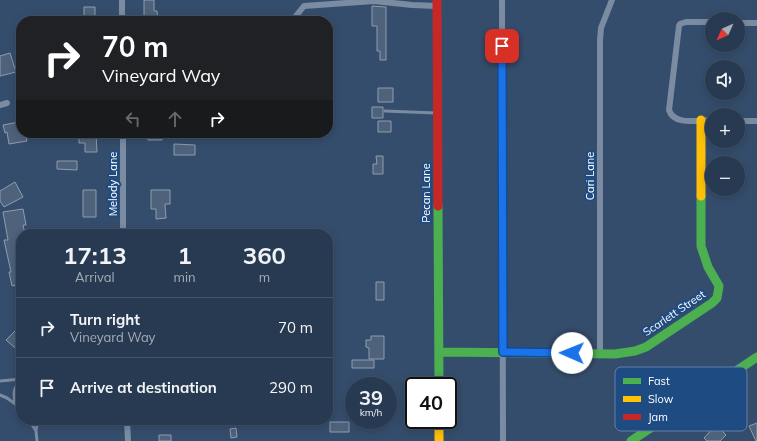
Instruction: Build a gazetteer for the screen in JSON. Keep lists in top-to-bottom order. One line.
{"streets":{"street":["Cari Lane","Melody Lane","Pecan Lane","Scarlett Street"]},"crossings":[["Cari Lane","Scarlett Street"],["Pecan Lane","Scarlett Street"]],"legend":["Fast","Slow","Jam"],"north":"bottom left","page":{"map_buttons":["+","−"],"turn":["70 m","Vineyard Way"],"eta":["17:13","Arrival","1","min","360","m"],"list":[{"name":"Turn right","note":"Vineyard Way","value":"70 m"},{"name":"Arrive at destination","value":"290 m"}],"speed":"39 km/h","limit":"40"}}
